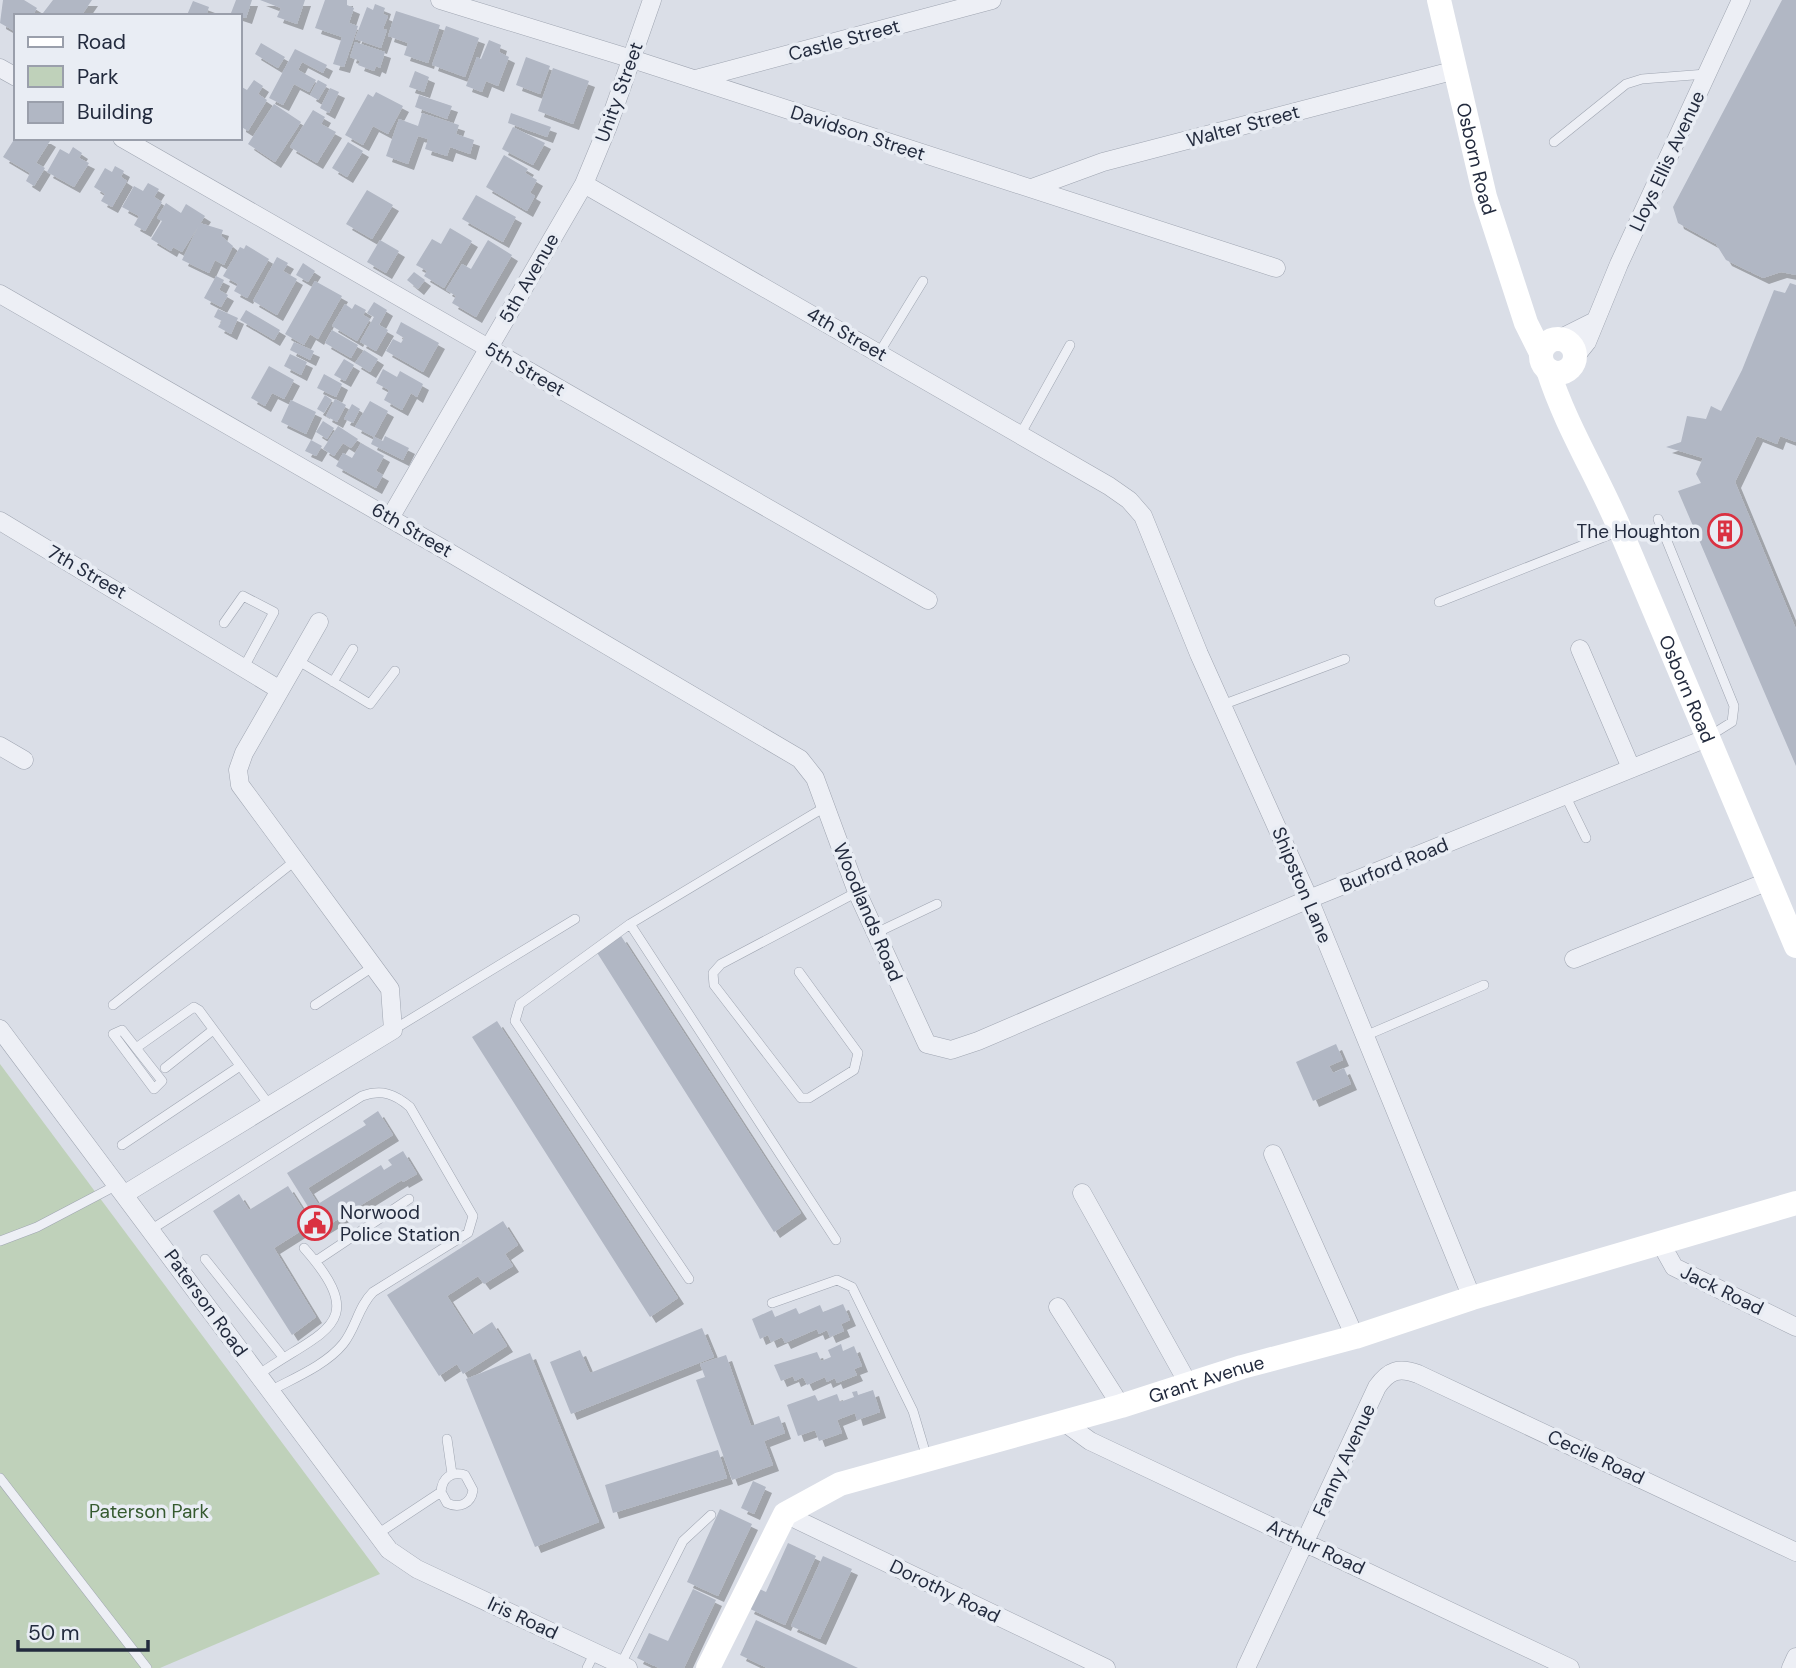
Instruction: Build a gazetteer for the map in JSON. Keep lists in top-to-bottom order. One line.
{"streets":{"street":["Castle Street","Unity Street","Walter Street","Davidson Street","Osborn Road","Lloys Ellis Avenue","5th Avenue","4th Street","5th Street","6th Street","7th Street","Burford Road","Shipston Lane","Woodlands Road","Jack Road","Paterson Road","Grant Avenue","Cecile Road","Fanny Avenue","Arthur Road","Dorothy Road","Iris Road"]},"crossings":[["Castle Street","Davidson Street"],["Unity Street","Davidson Street"],["Unity Street","5th Avenue"],["Unity Street","4th Street"],["Walter Street","Davidson Street"],["Walter Street","Osborn Road"],["Osborn Road","Lloys Ellis Avenue"],["Osborn Road","Burford Road"],["5th Avenue","4th Street"],["5th Avenue","5th Street"],["5th Avenue","6th Street"],["4th Street","Shipston Lane"],["6th Street","Woodlands Road"],["Burford Road","Shipston Lane"],["Burford Road","Woodlands Road"],["Shipston Lane","Grant Avenue"],["Jack Road","Grant Avenue"],["Paterson Road","Iris Road"],["Grant Avenue","Arthur Road"],["Grant Avenue","Dorothy Road"],["Cecile Road","Fanny Avenue"],["Fanny Avenue","Arthur Road"]],"parks":["Paterson Park"],"places":{"building":["The Houghton"],"public building":["Norwood Police Station"]},"legend":["Road","Park","Building"],"scale_bar":"50 m"}
